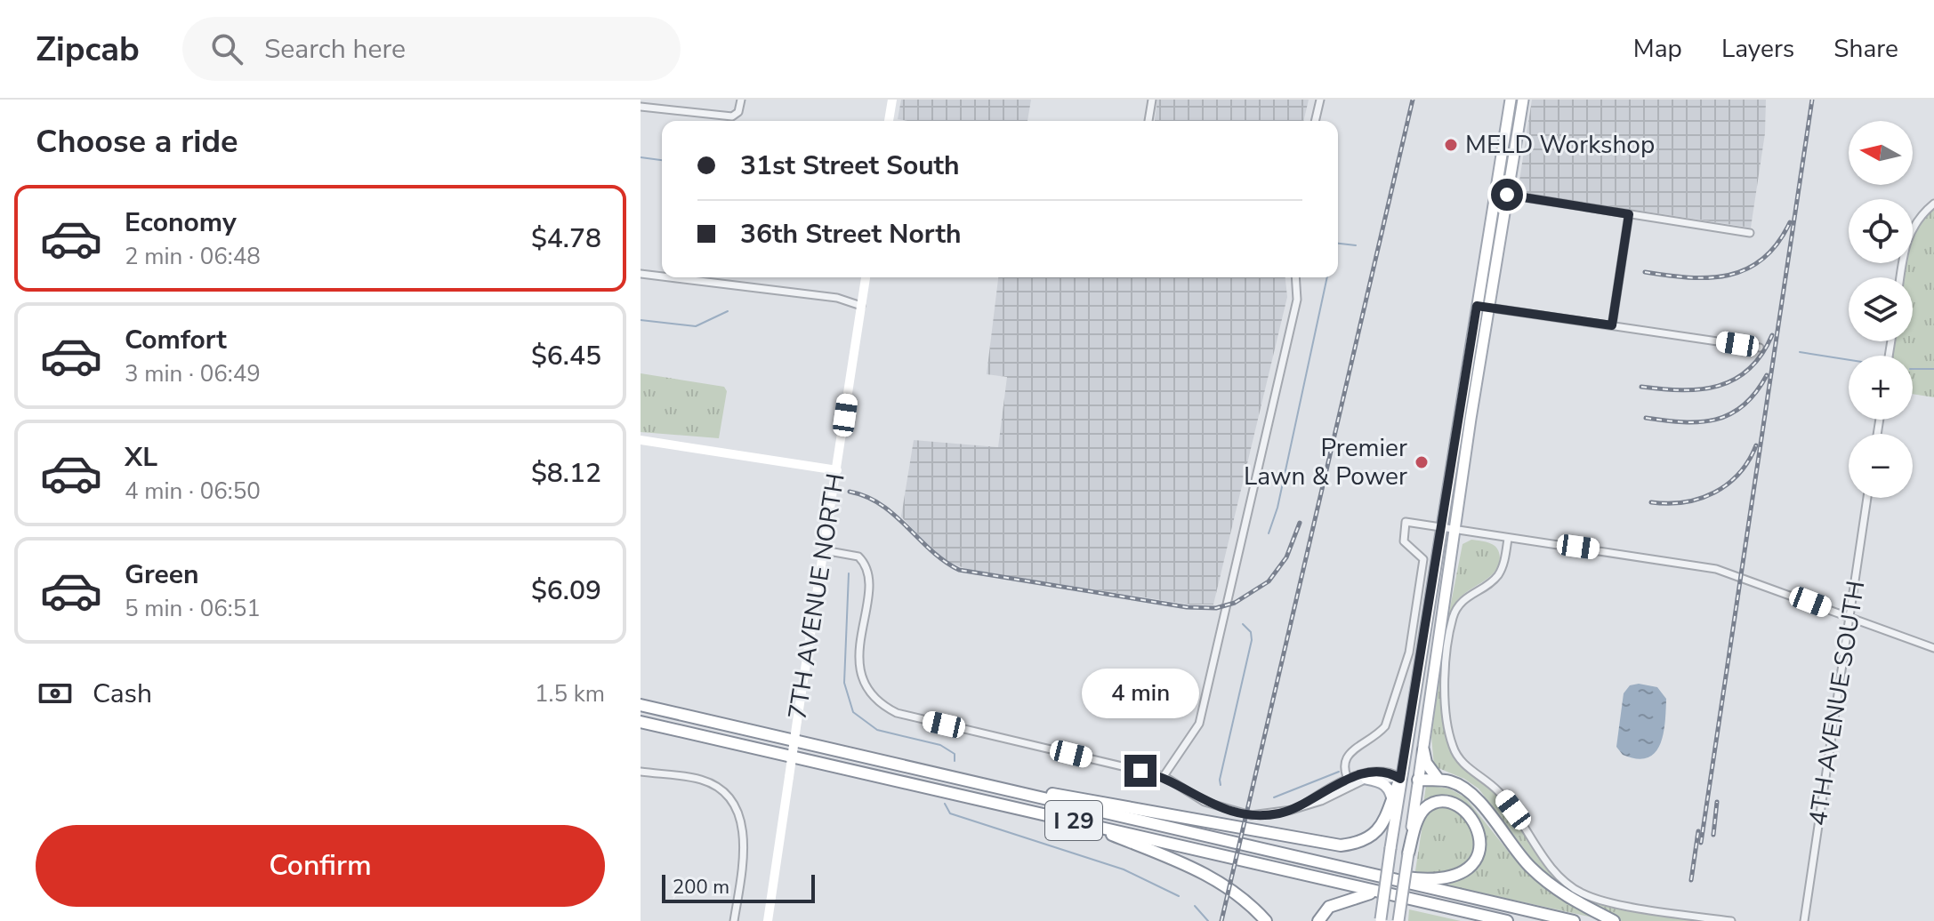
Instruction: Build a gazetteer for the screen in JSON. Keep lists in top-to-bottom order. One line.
{"streets":{"highway":["I 29"],"street":["7TH AVENUE NORTH","4TH AVENUE SOUTH"]},"places":["MELD Workshop","Premier Lawn & Power"],"scale_bar":"200 m","north":"left","page":{"header":"Zipcab","search":"Search here","nav":["Map","Layers","Share"],"heading":"Choose a ride","map_buttons":["+","−"],"banner":["31st Street South","36th Street North"],"list":[{"name":"Economy","note":"2 min · 06:48","value":"$4.78"},{"name":"Comfort","note":"3 min · 06:49","value":"$6.45"},{"name":"XL","note":"4 min · 06:50","value":"$8.12"},{"name":"Green","note":"5 min · 06:51","value":"$6.09"}],"pay":["Cash","1.5 km"],"bubble":"4 min","buttons":"Confirm","scale":"200 m"}}
